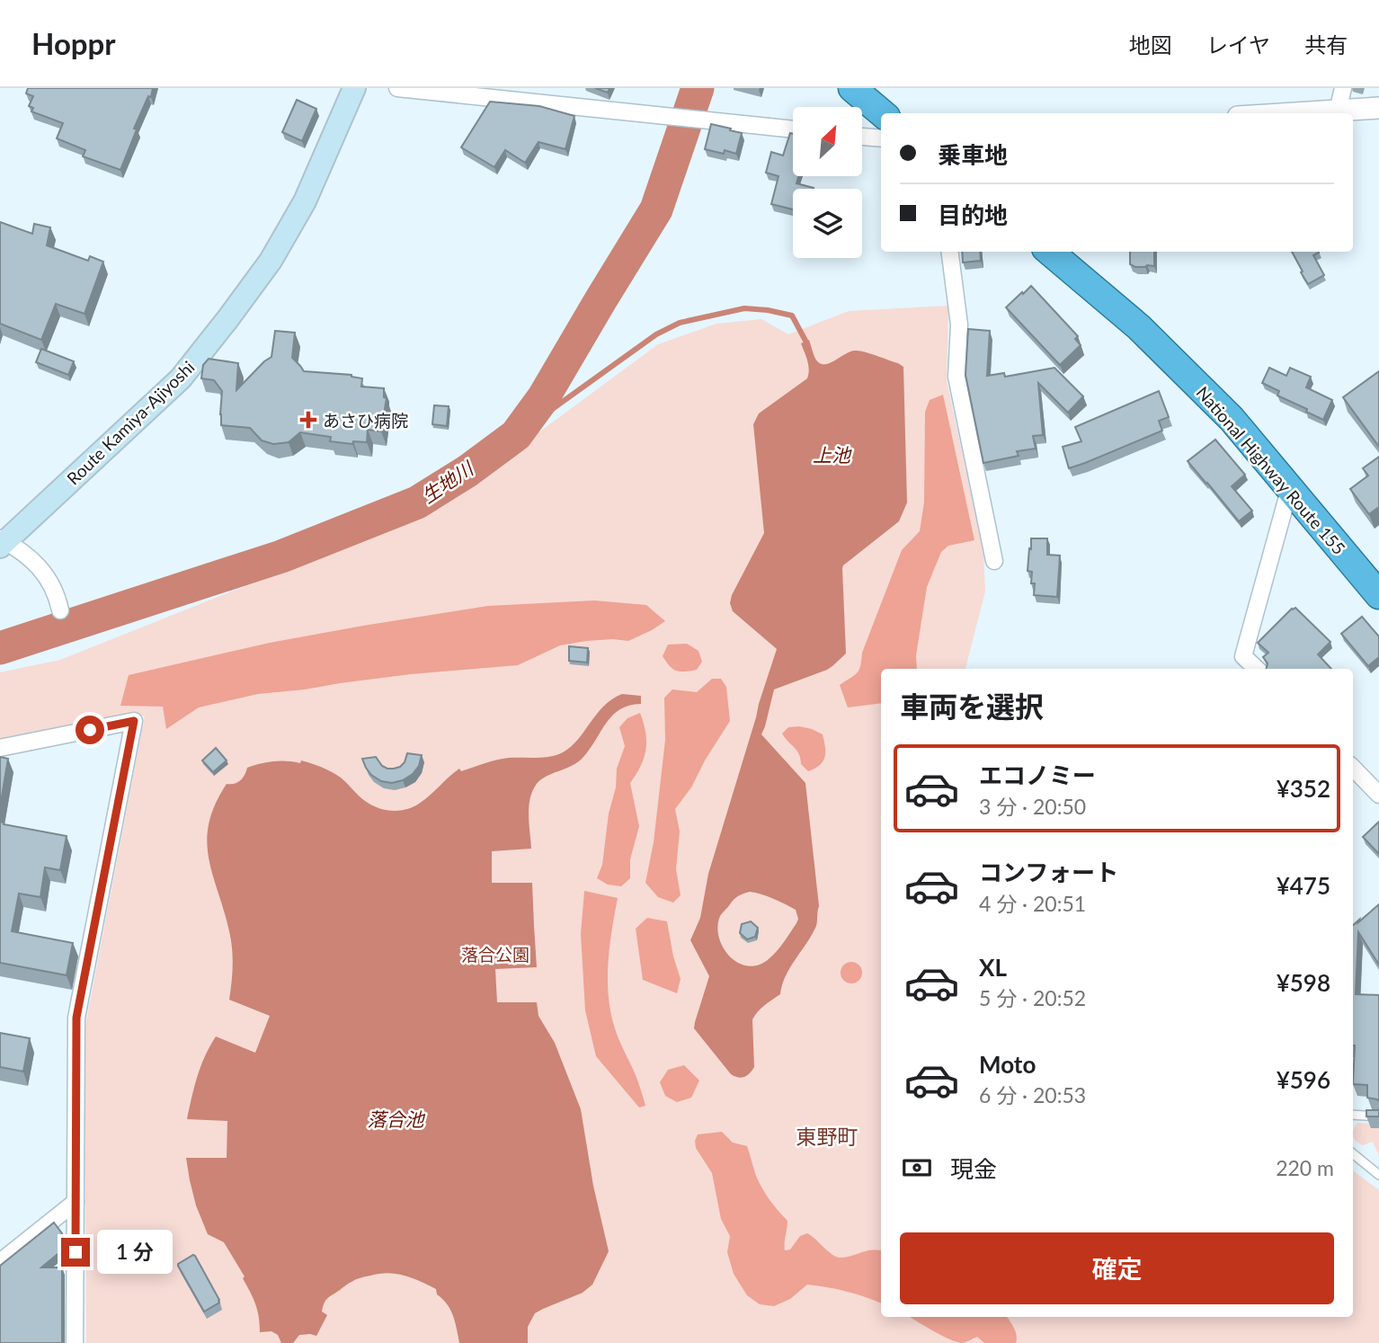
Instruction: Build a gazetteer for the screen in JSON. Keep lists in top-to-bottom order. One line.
{"streets":{"highway":["National Highway Route 155"],"main road":["Route Kamiya-Ajiyoshi"]},"districts":["東野町"],"water":["上池","生地川","落合池"],"parks":["落合公園"],"places":{"health":["あさひ病院"]},"north":"top right","page":{"header":"Hoppr","nav":["地図","レイヤ","共有"],"banner":["乗車地","目的地"],"heading":"車両を選択","list":[{"name":"エコノミー","note":"3 分 · 20:50","value":"¥352"},{"name":"コンフォート","note":"4 分 · 20:51","value":"¥475"},{"name":"XL","note":"5 分 · 20:52","value":"¥598"},{"name":"Moto","note":"6 分 · 20:53","value":"¥596"}],"pay":["現金","220 m"],"buttons":"確定","bubble":"1 分"}}
